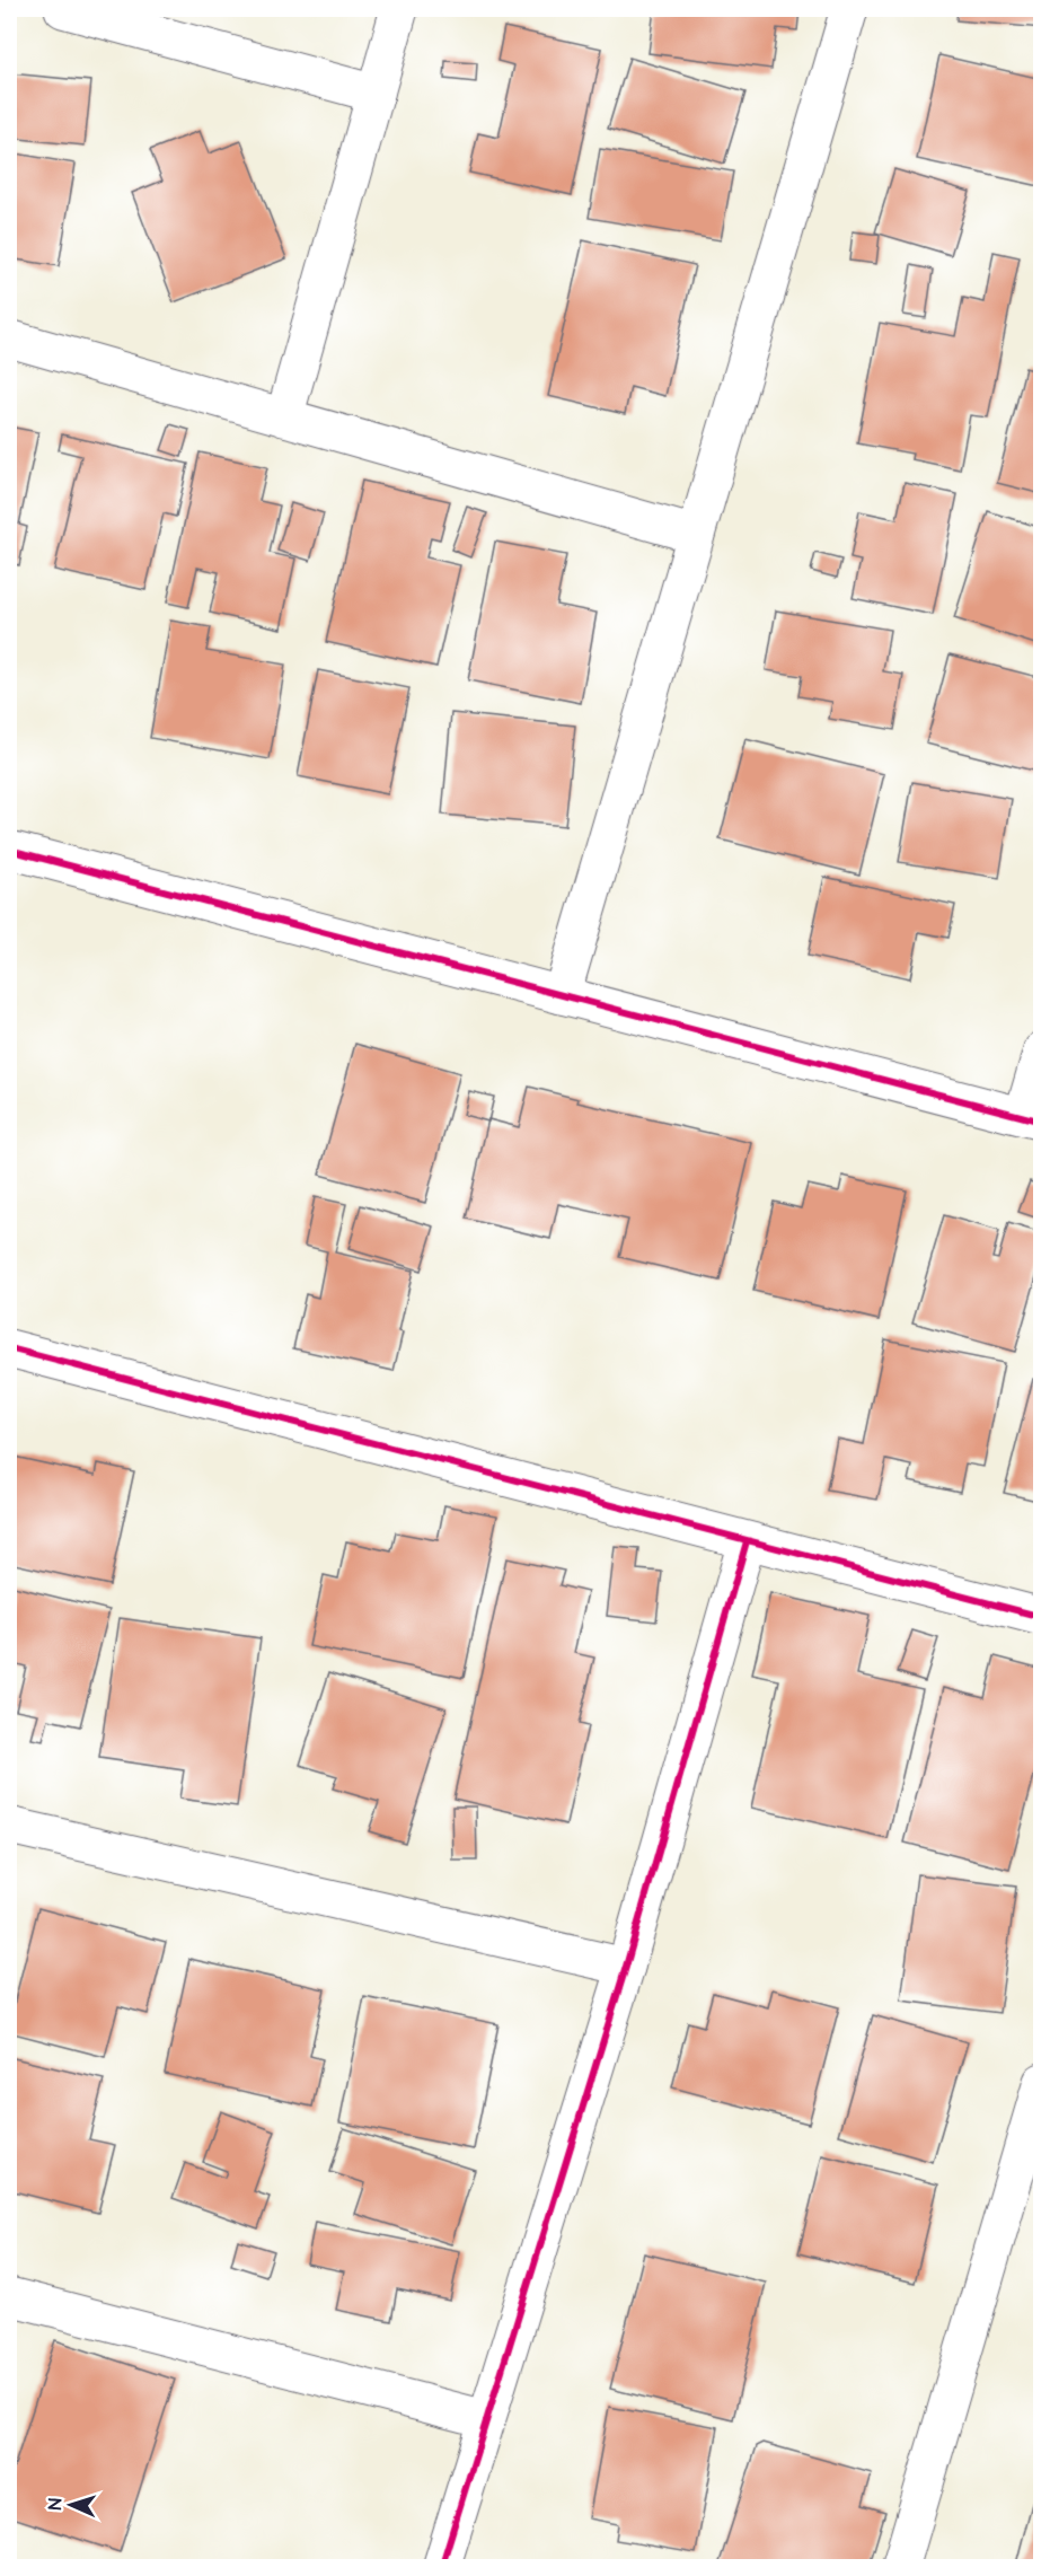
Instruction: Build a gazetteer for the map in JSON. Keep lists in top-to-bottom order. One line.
{"north":"left"}
